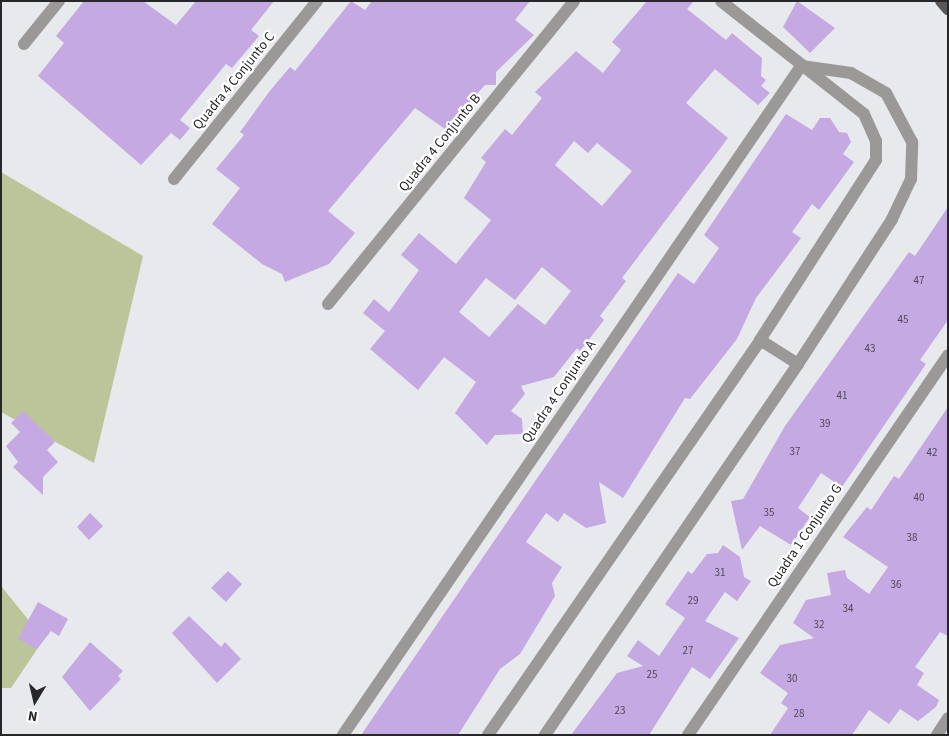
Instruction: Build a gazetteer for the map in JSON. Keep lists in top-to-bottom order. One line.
{"streets":{"street":["Quadra 4 Conjunto C","Quadra 4 Conjunto B","Quadra 4 Conjunto A","Quadra 1 Conjunto G"]},"house_numbers":["47","45","43","41","39","37","42","40","35","38","31","36","29","34","32","27","25","30","23","28"],"north":"bottom"}
